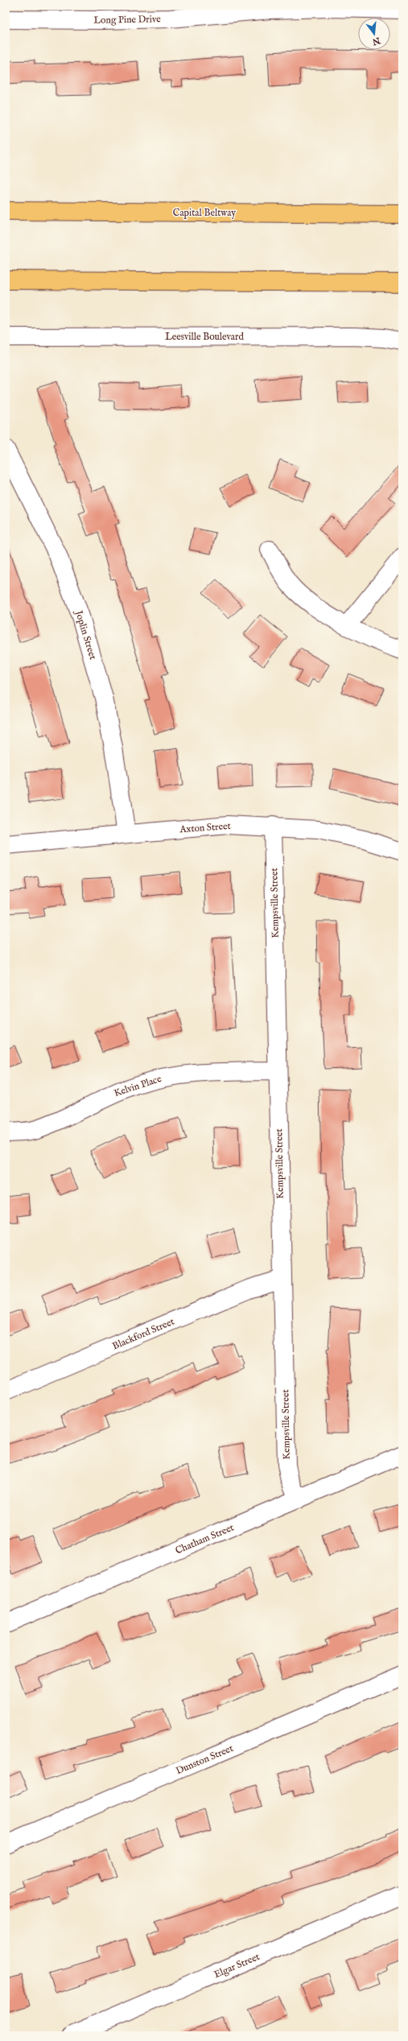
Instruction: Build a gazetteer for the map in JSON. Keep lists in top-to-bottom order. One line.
{"streets":{"highway":["Capital Beltway"],"street":["Long Pine Drive","Leesville Boulevard","Joplin Street","Axton Street","Kempsville Street","Kelvin Place","Blackford Street","Chatham Street","Dunston Street","Elgar Street"]},"crossings":[["Joplin Street","Axton Street"],["Axton Street","Kempsville Street"],["Kempsville Street","Kelvin Place"],["Kempsville Street","Blackford Street"],["Kempsville Street","Chatham Street"]],"north":"bottom"}
